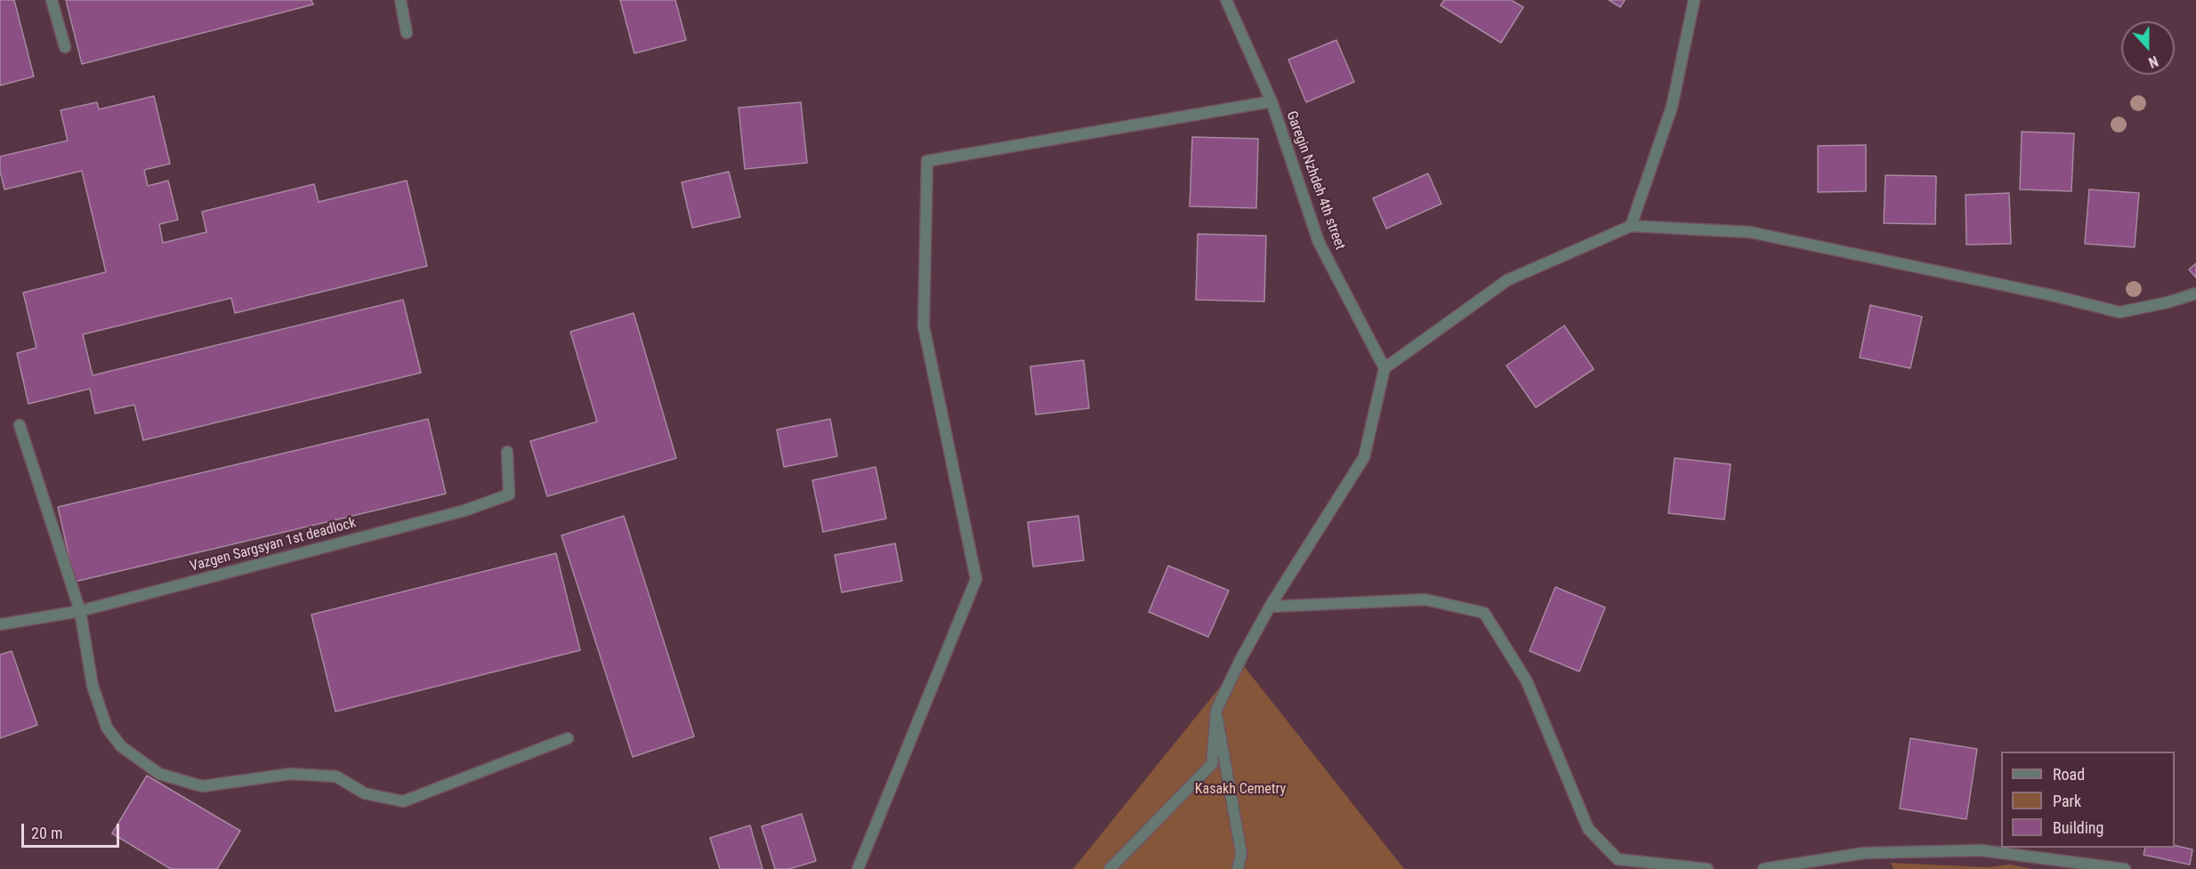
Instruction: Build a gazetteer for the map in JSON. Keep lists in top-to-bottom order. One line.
{"streets":{"street":["Garegin Nzhdeh 4th street","Vazgen Sargsyan 1st deadlock"]},"parks":["Kasakh Cemetry"],"legend":["Road","Park","Building"],"scale_bar":"20 m","north":"bottom"}
